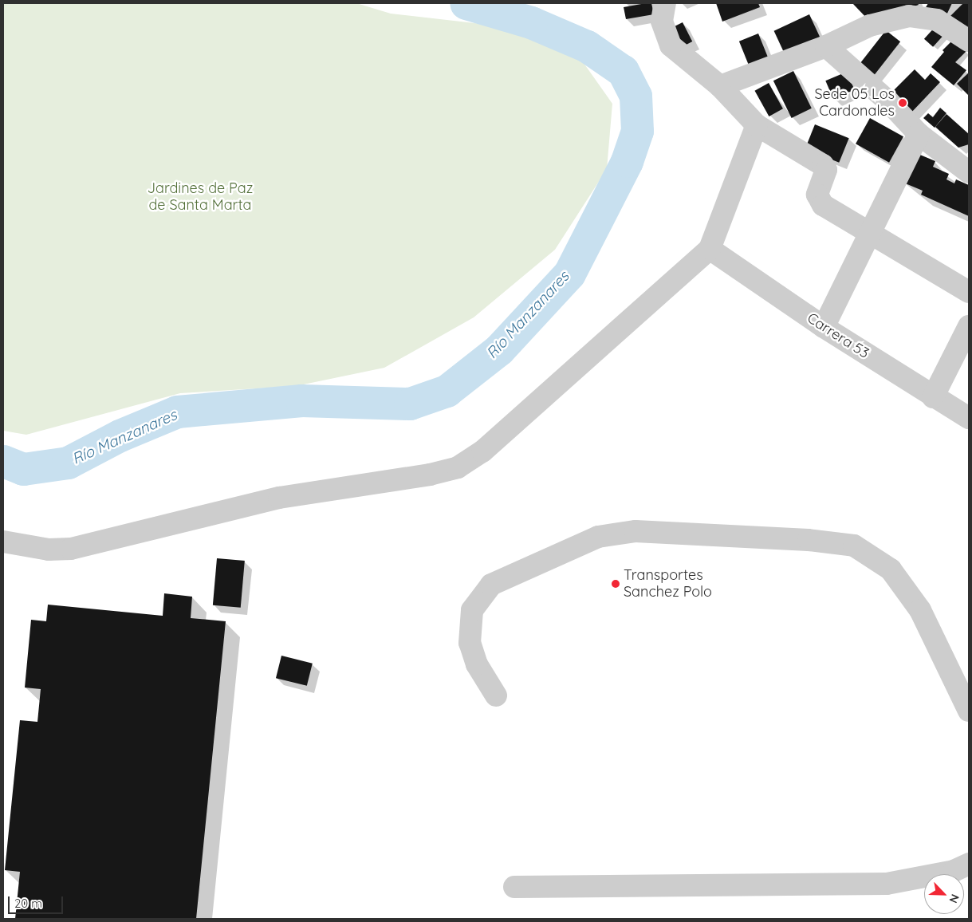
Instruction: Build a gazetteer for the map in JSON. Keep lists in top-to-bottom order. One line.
{"streets":{"street":["Carrera 53"]},"water":["Río Manzanares"],"parks":["Jardines de Paz de Santa Marta"],"places":["Sede 05 Los Cardonales","Transportes Sanchez Polo"],"scale_bar":"20 m","north":"bottom right"}
